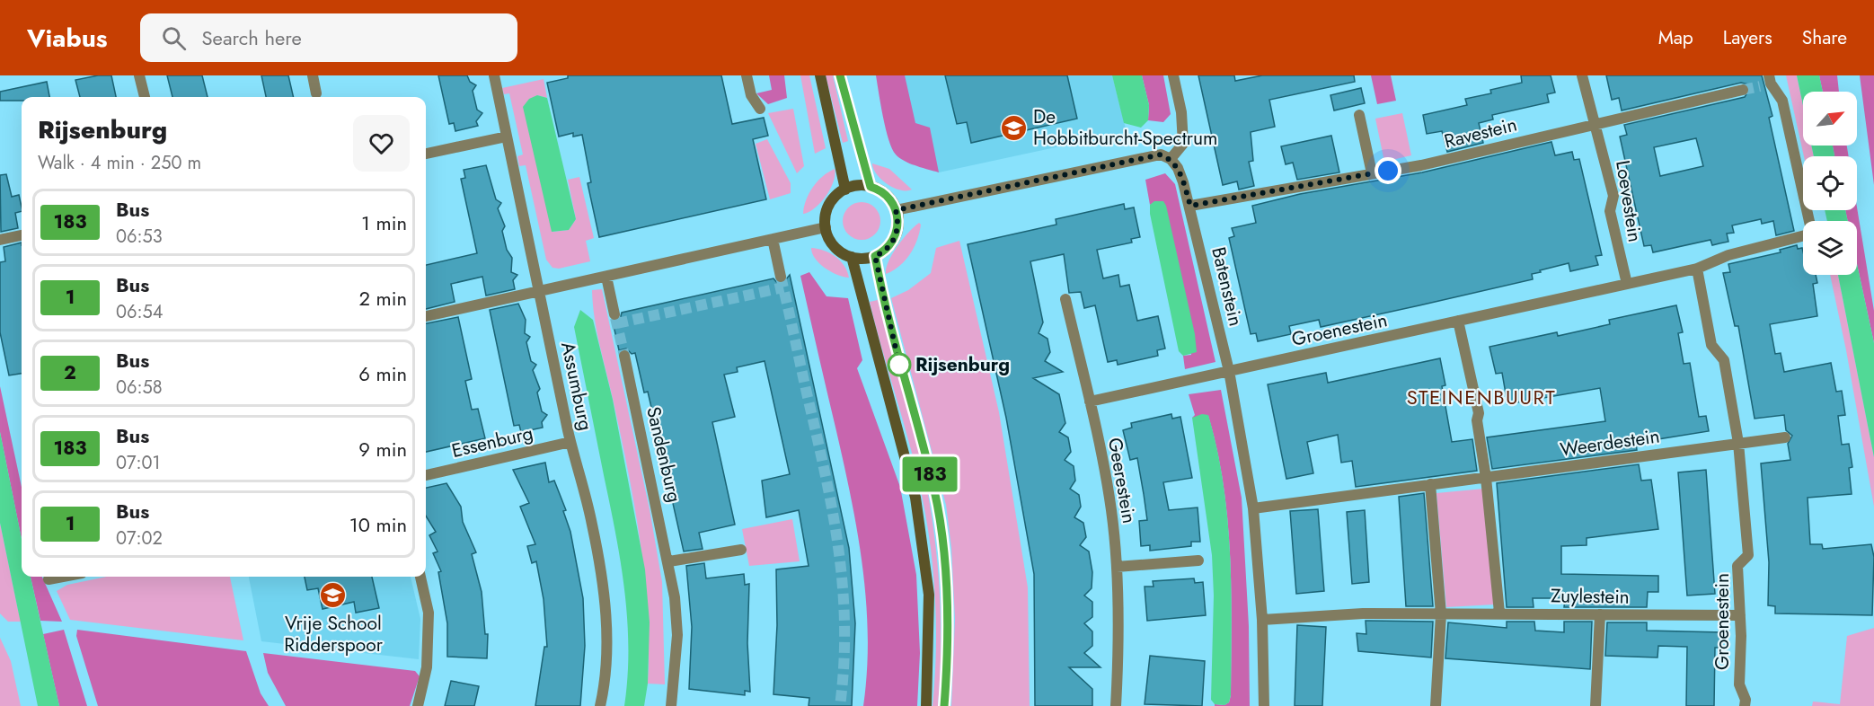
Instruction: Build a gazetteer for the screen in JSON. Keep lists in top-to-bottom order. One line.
{"streets":{"street":["Ravestein","Loevestein","Batenstein","Groenestein","Assumburg","Essenburg","Weerdestein","Sandenburg","Geerestein","Zuylestein"]},"crossings":[["Ravestein","Loevestein"],["Ravestein","Batenstein"],["Loevestein","Groenestein"],["Batenstein","Groenestein"],["Batenstein","Weerdestein"],["Batenstein","Zuylestein"],["Groenestein","Weerdestein"],["Groenestein","Zuylestein"],["Assumburg","Essenburg"]],"districts":["STEINENBUURT"],"places":{"school or university":["De Hobbitburcht-Spectrum","Vrije School Ridderspoor"],"other":["Rijsenburg"]},"lines":["bus line 183"],"north":"top right","page":{"header":"Viabus","search":"Search here","nav":["Map","Layers","Share"],"on_map":"183","heading":["Rijsenburg","Walk · 4 min · 250 m"],"list":[{"mark":"183","name":"Bus","note":"06:53","value":"1 min"},{"mark":"1","name":"Bus","note":"06:54","value":"2 min"},{"mark":"2","name":"Bus","note":"06:58","value":"6 min"},{"mark":"183","name":"Bus","note":"07:01","value":"9 min"},{"mark":"1","name":"Bus","note":"07:02","value":"10 min"}]}}
